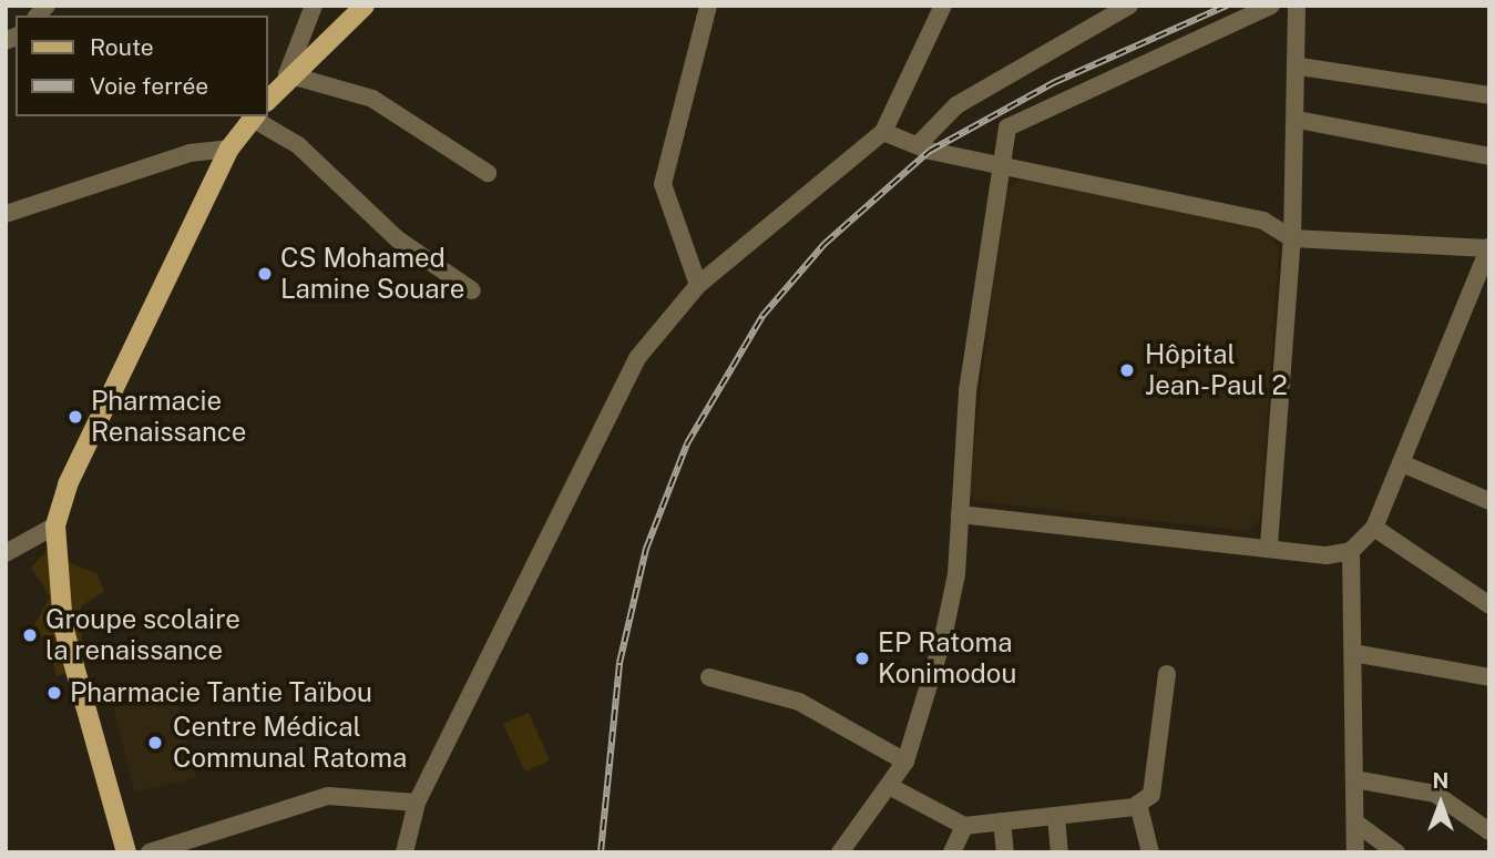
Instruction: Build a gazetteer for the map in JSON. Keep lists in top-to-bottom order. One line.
{"places":["CS Mohamed Lamine Souare","Hôpital Jean-Paul 2","Pharmacie Renaissance","Groupe scolaire la renaissance","EP Ratoma Konimodou","Pharmacie Tantie Taïbou","Centre Médical Communal Ratoma"],"legend":["Route","Voie ferrée"],"north":"top"}
